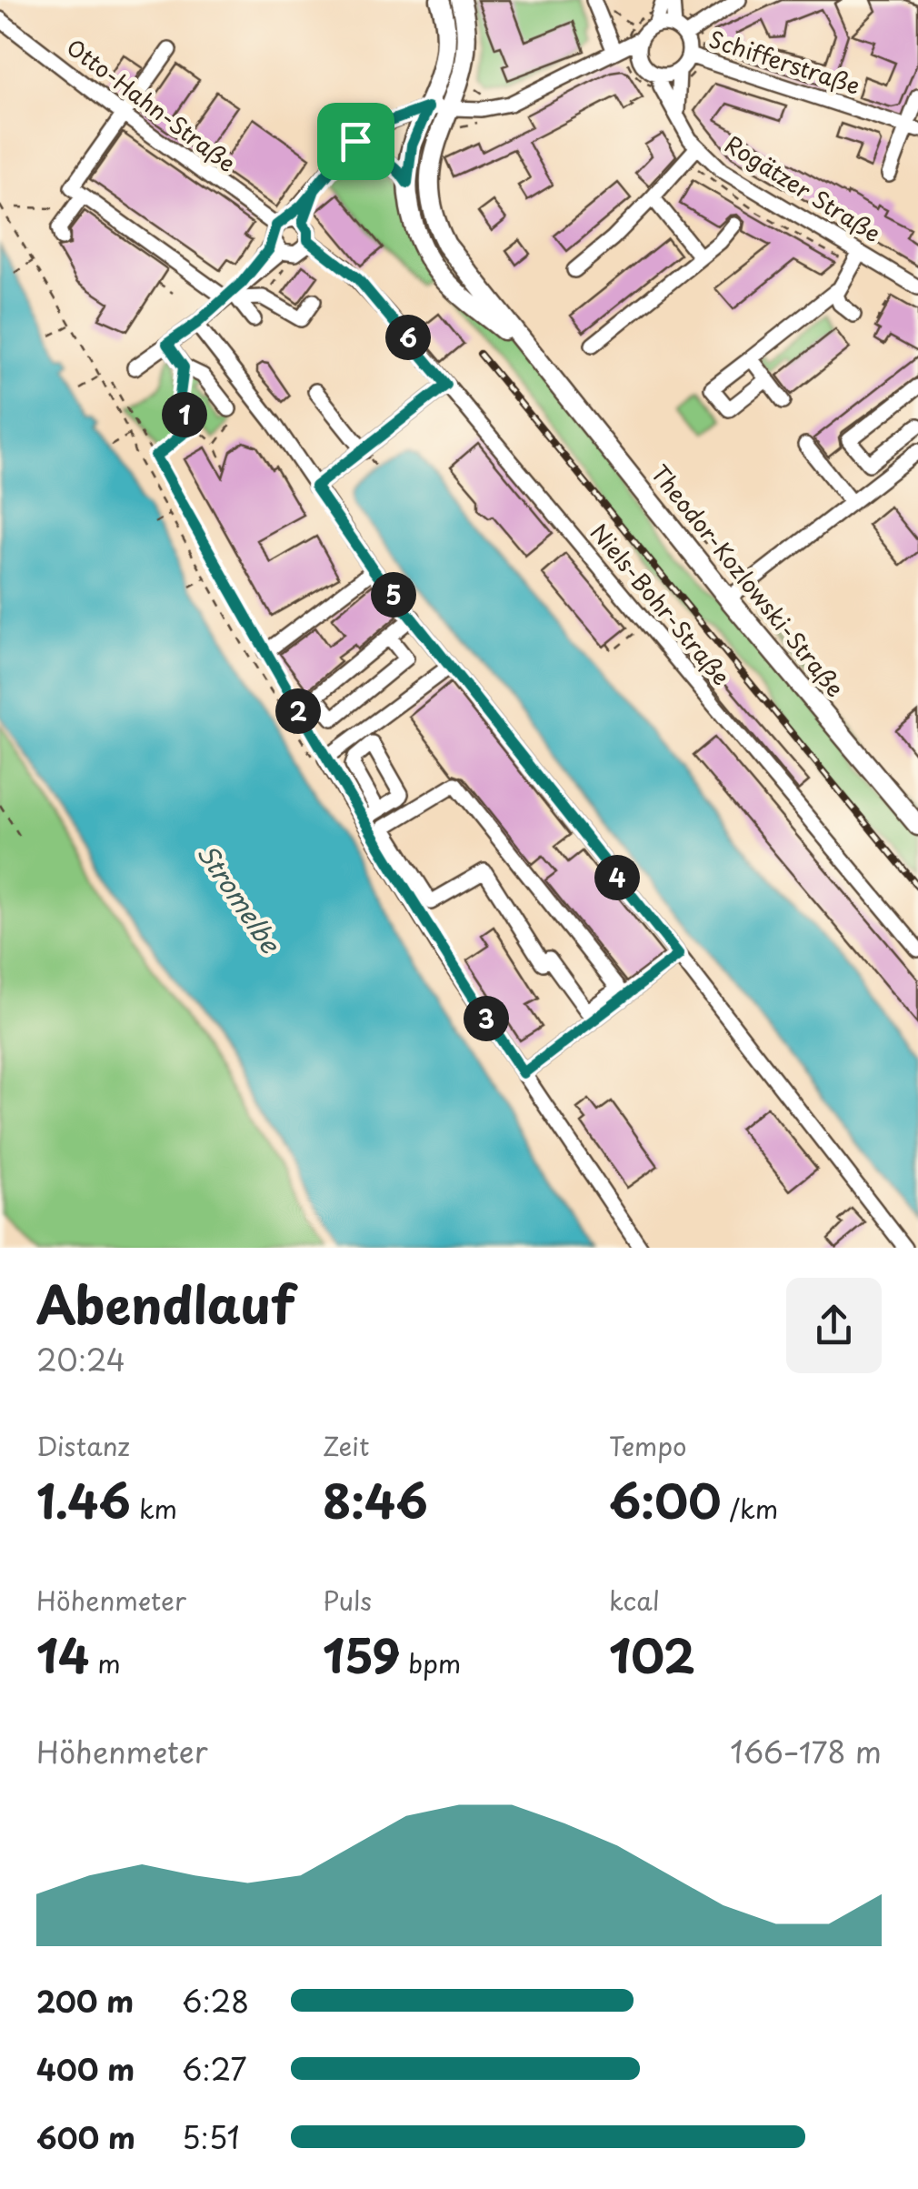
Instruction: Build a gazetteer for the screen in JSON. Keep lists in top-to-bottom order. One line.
{"streets":{"main road":["Theodor-Kozlowski-Straße"],"street":["Schifferstraße","Otto-Hahn-Straße","Rogätzer Straße","Niels-Bohr-Straße"]},"water":["Stromelbe"],"page":{"pins":["6","1","5","2","4","3"],"heading":["Abendlauf","20:24"],"stats":[["Distanz","1.46 km"],["Zeit","8:46"],["Tempo","6:00 /km"],["Höhenmeter","14 m"],["Puls","159 bpm"],["kcal","102"]],"chart":["Höhenmeter","166–178 m"],"list":[{"name":"200 m","note":"6:28"},{"name":"400 m","note":"6:27"},{"name":"600 m","note":"5:51"}]}}
